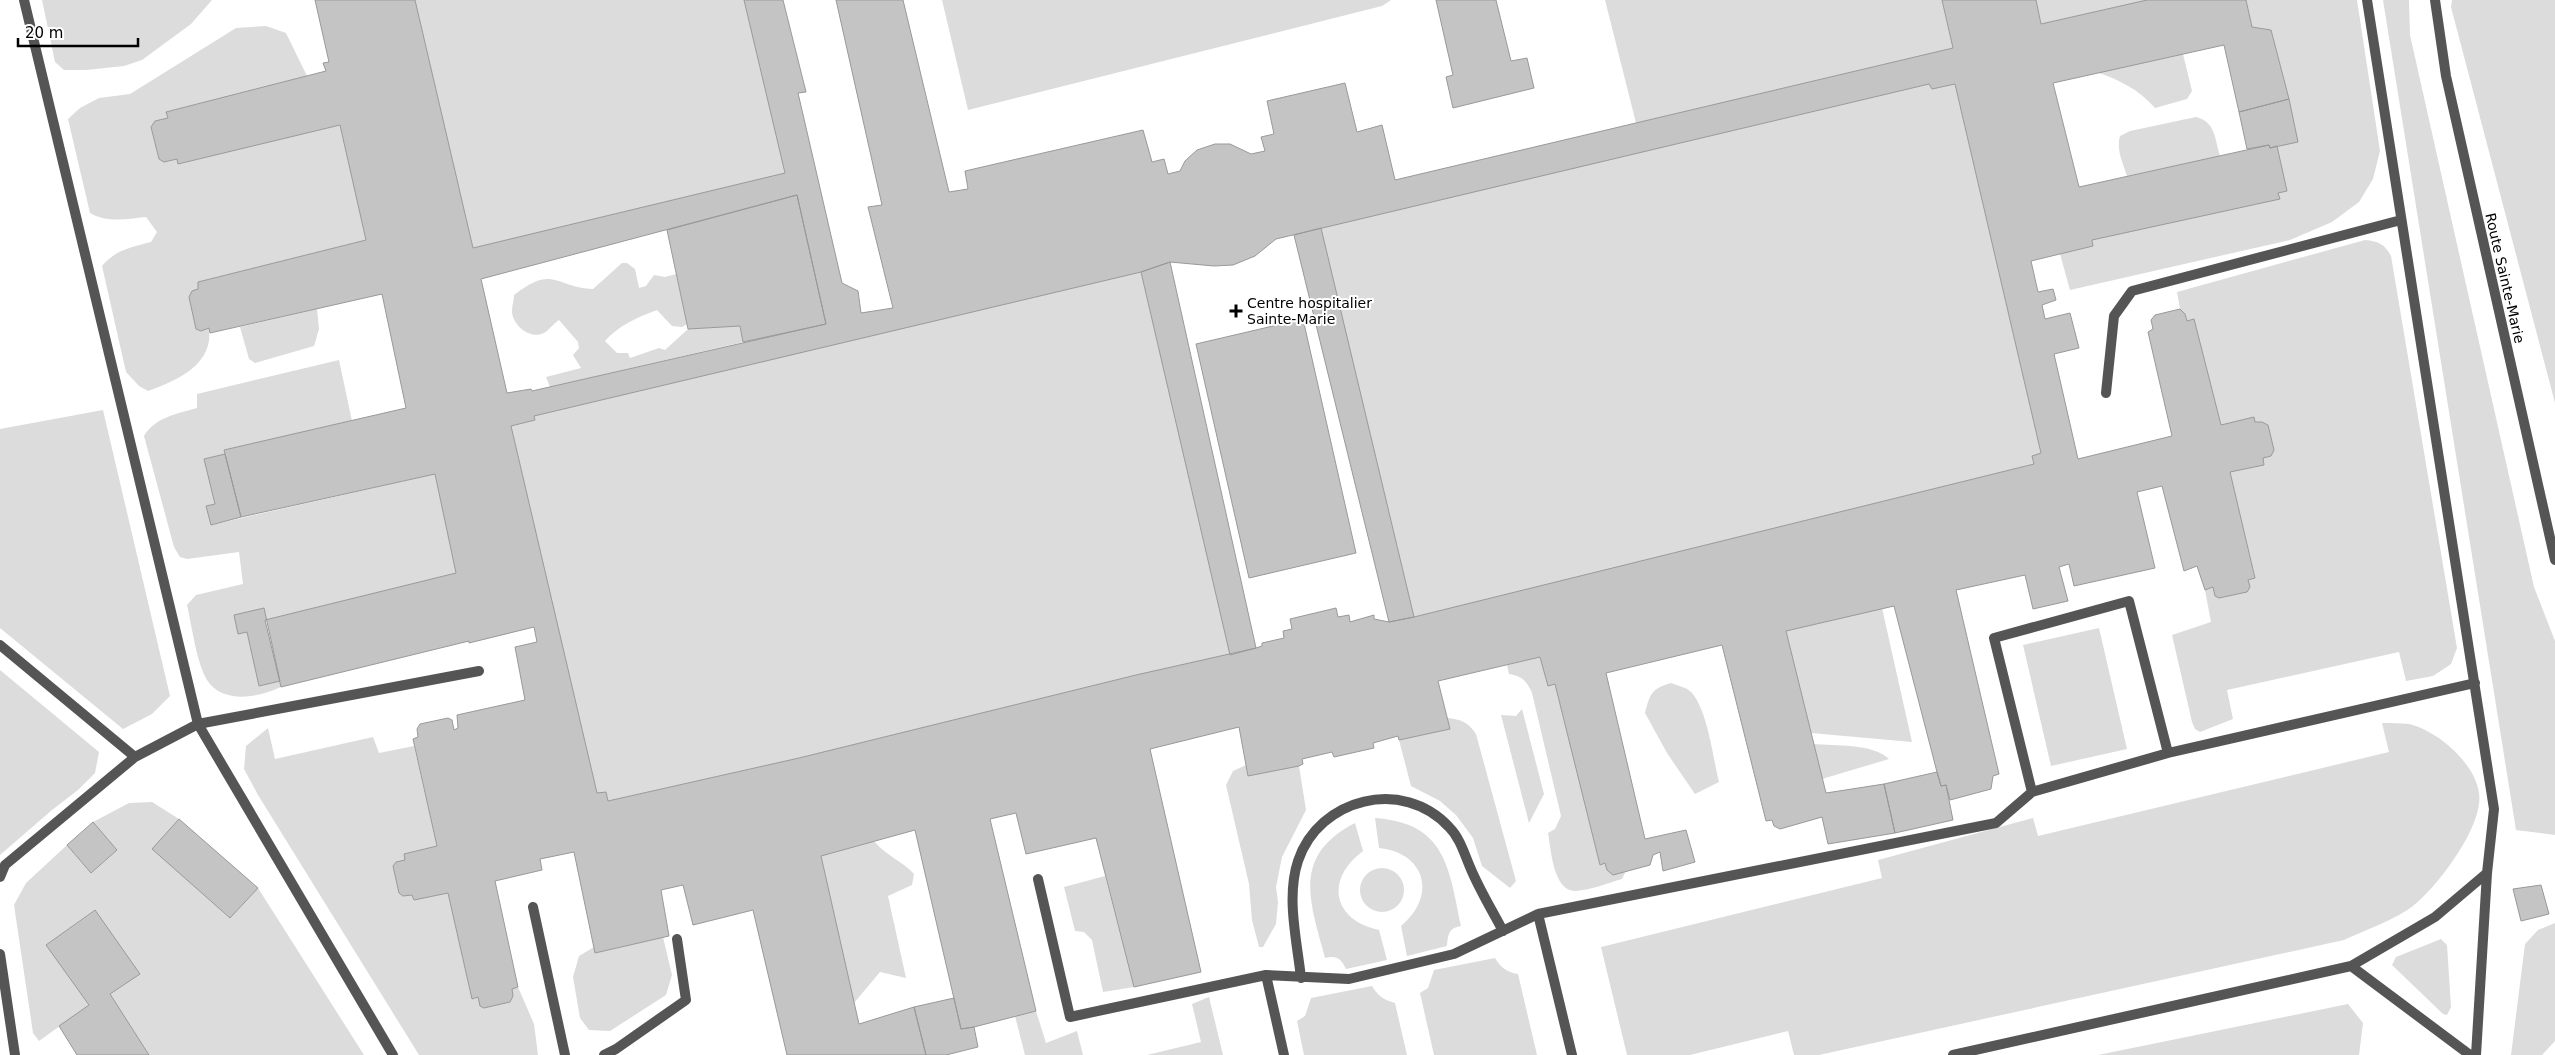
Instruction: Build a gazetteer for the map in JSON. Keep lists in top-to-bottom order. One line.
{"streets":{"street":["Route Sainte-Marie"]},"places":{"health":["Centre hospitalier Sainte-Marie"]},"scale_bar":"20 m"}
